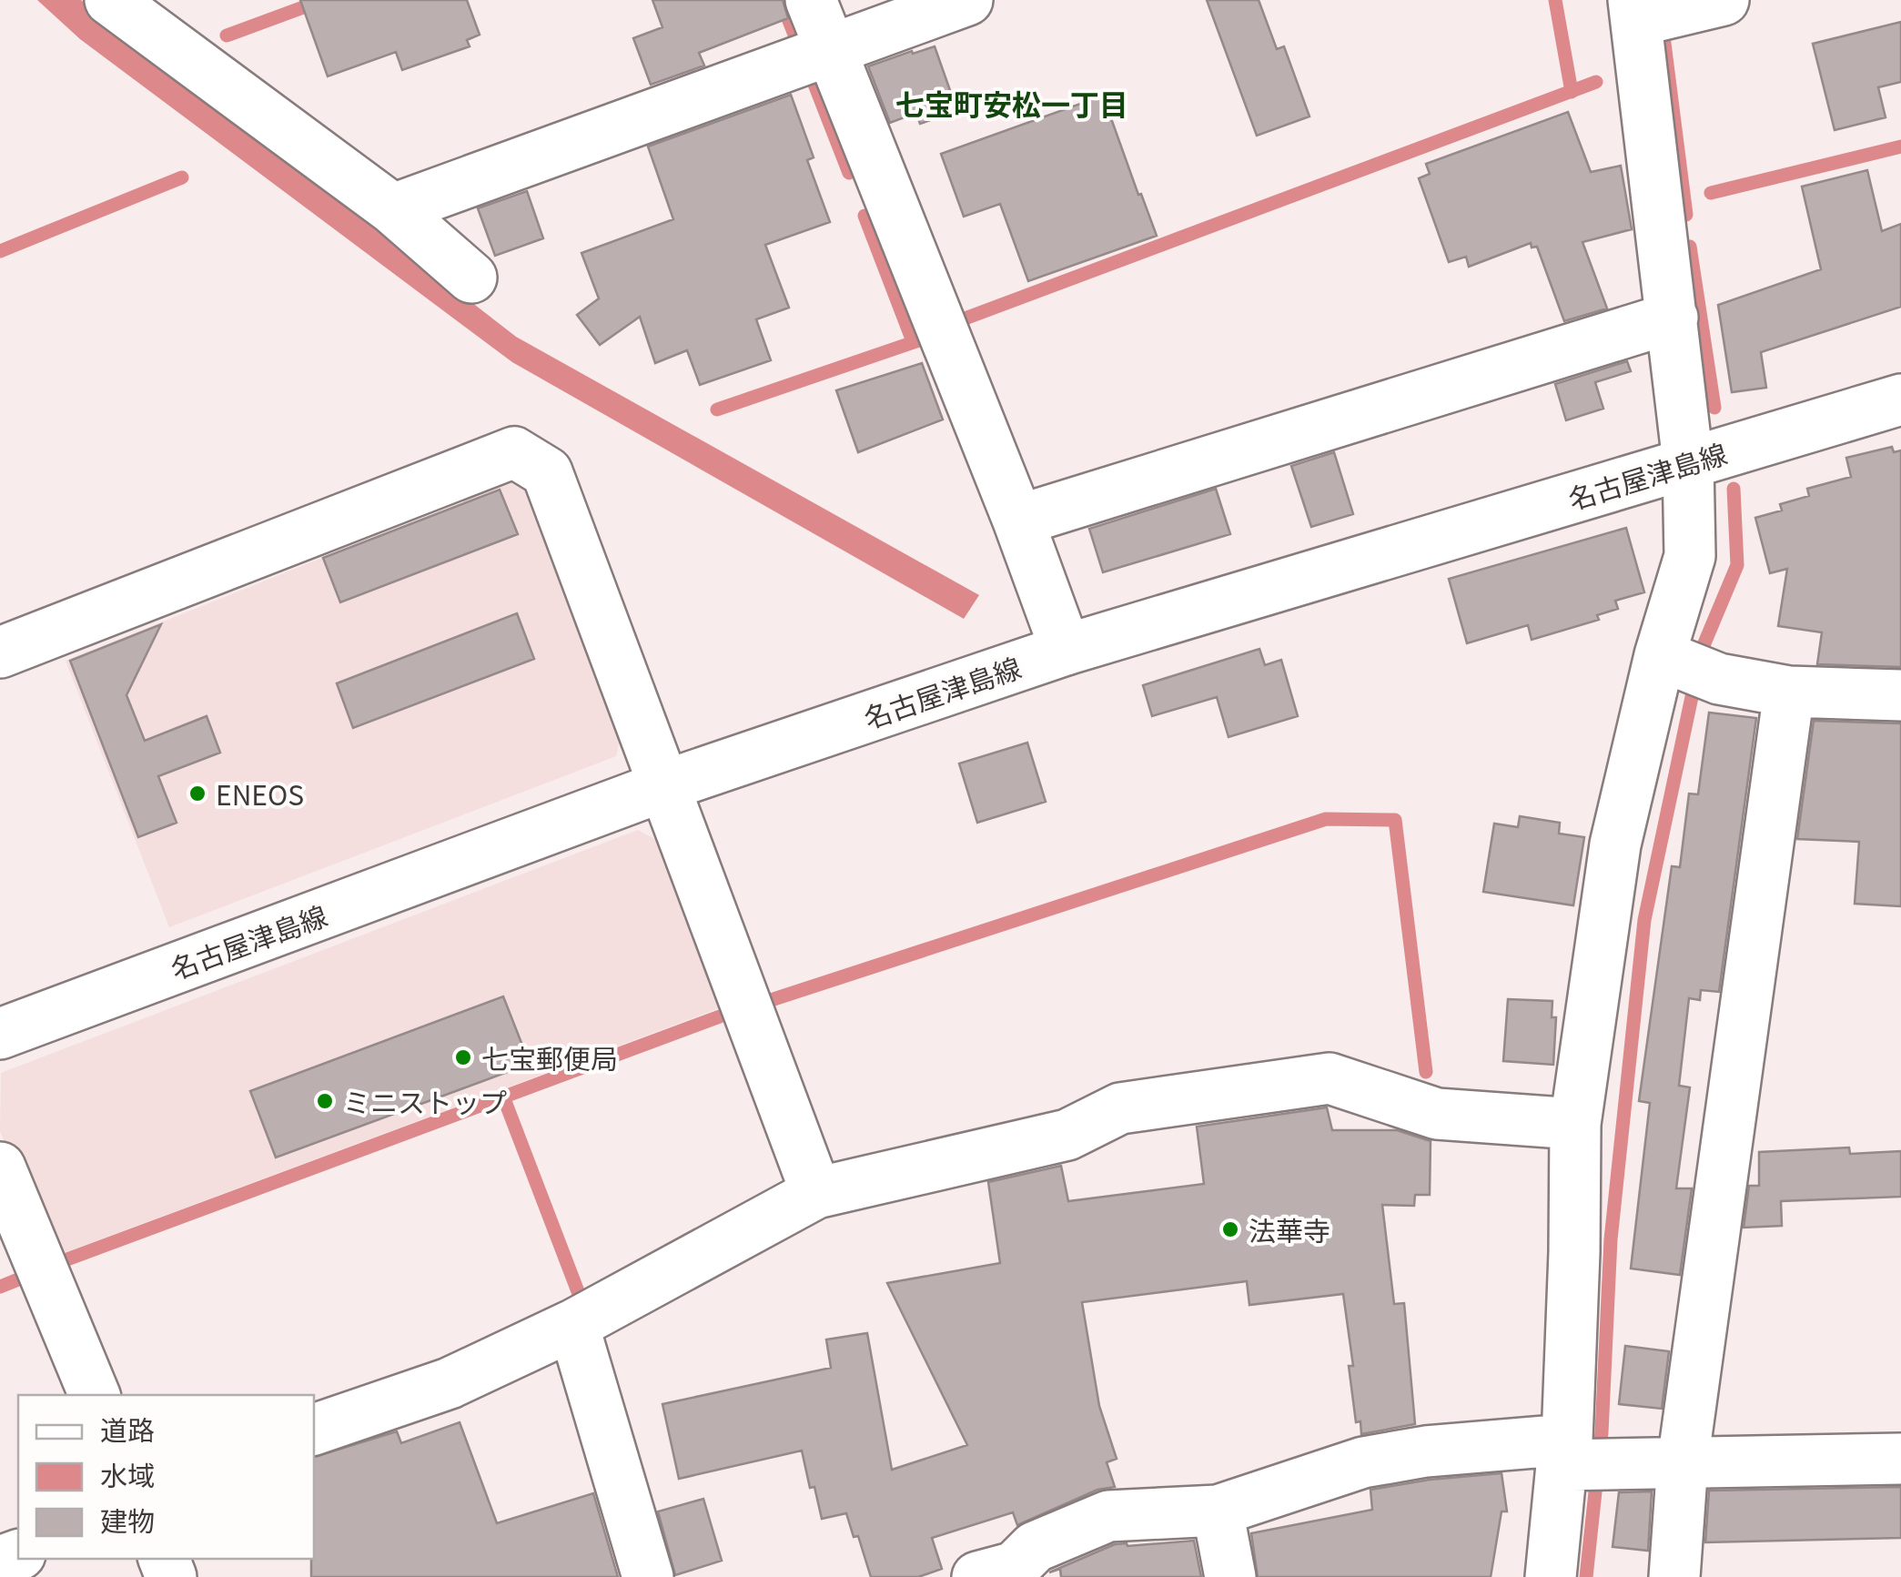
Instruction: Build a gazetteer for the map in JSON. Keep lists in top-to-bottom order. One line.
{"streets":{"street":["名古屋津島線"]},"districts":["七宝町安松一丁目"],"places":["ENEOS","七宝郵便局","ミニストップ","法華寺"],"legend":["道路","水域","建物"]}
